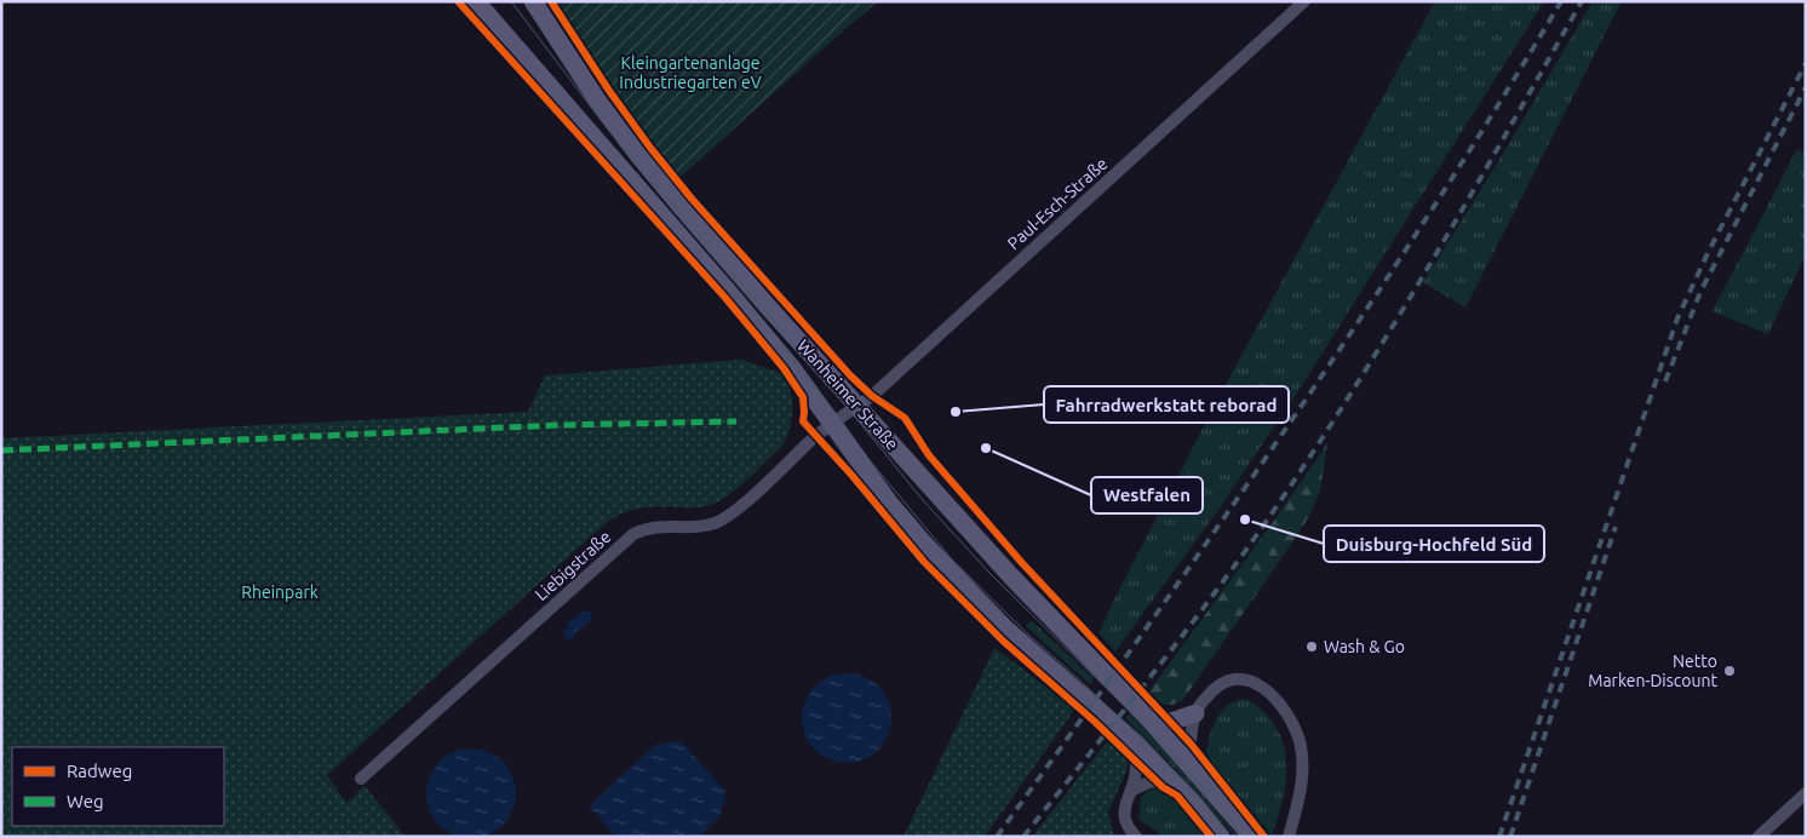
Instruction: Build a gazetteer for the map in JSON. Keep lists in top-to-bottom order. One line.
{"streets":{"street":["Paul-Esch-Straße","Wanheimer Straße","Liebigstraße"]},"crossings":[["Paul-Esch-Straße","Wanheimer Straße"],["Paul-Esch-Straße","Liebigstraße"],["Wanheimer Straße","Liebigstraße"]],"parks":["Kleingartenanlage Industriegarten eV","Rheinpark"],"places":["Fahrradwerkstatt reborad","Westfalen","Duisburg-Hochfeld Süd","Wash & Go","Netto Marken-Discount"],"legend":["Radweg","Weg"]}
